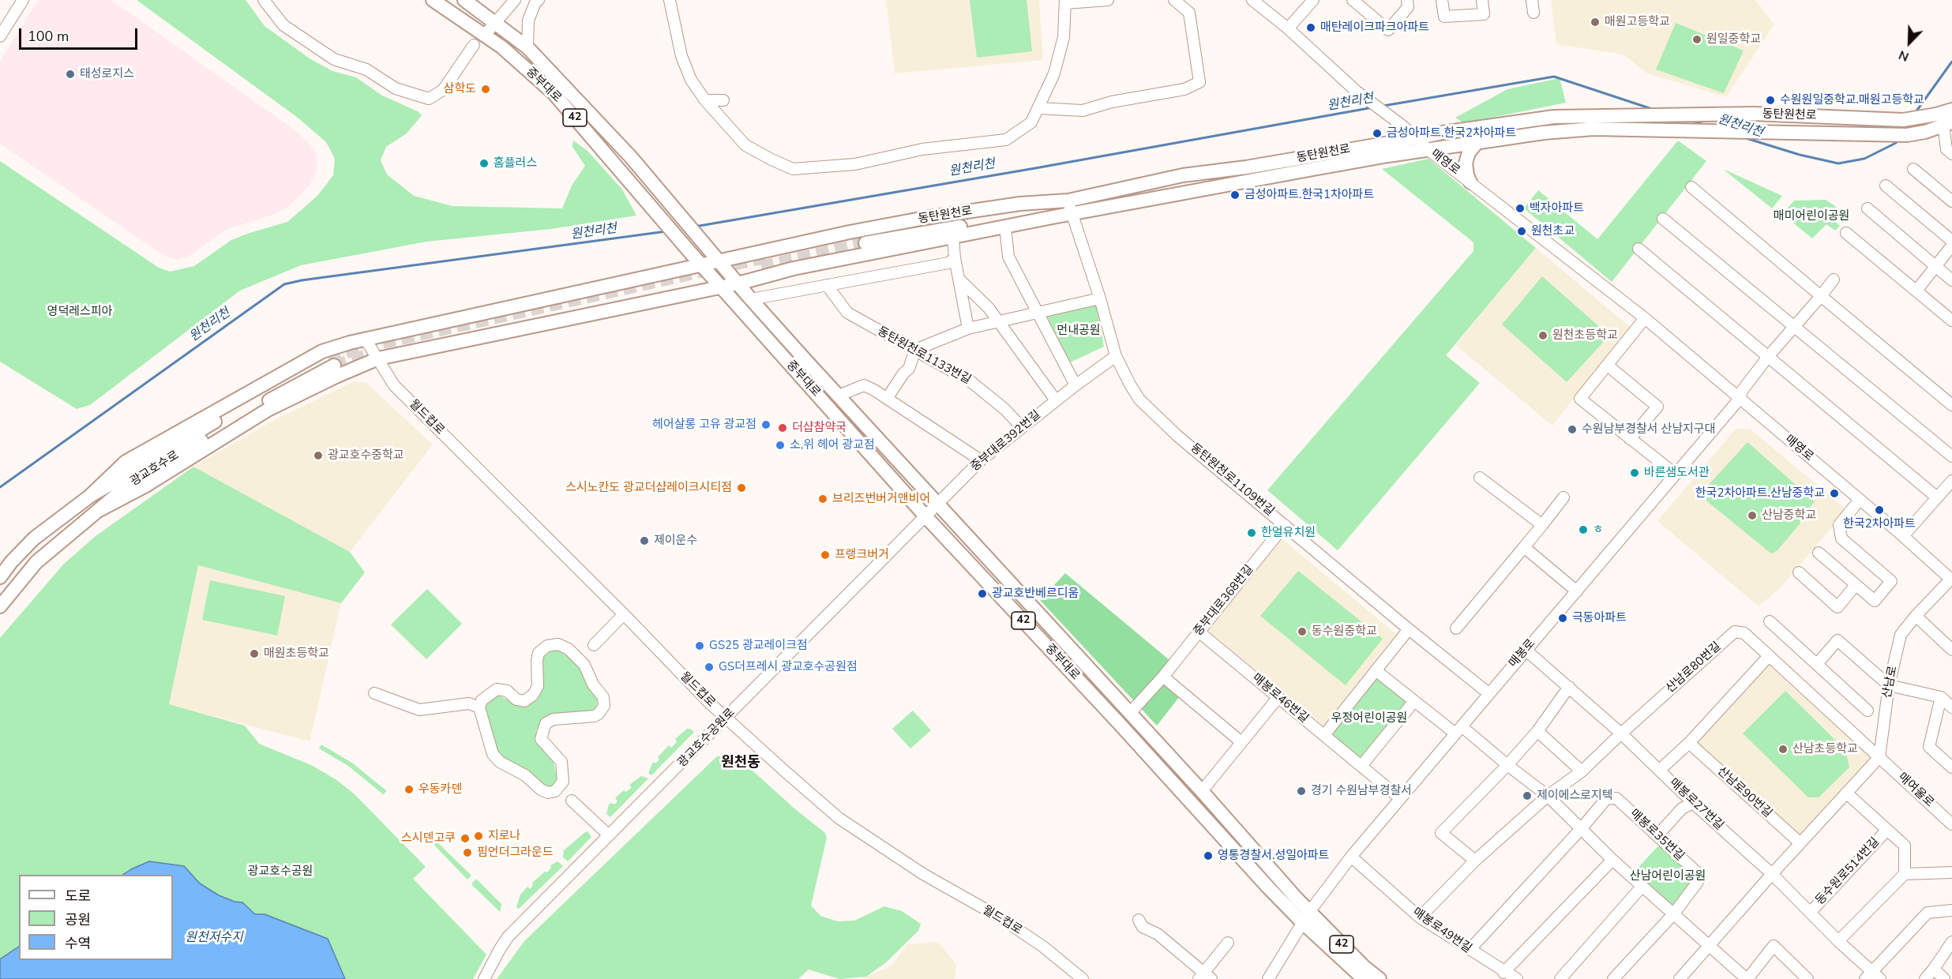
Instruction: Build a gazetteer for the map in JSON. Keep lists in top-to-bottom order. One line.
{"streets":{"main road":["중부대로","동탄원천로","42","광교호수로"],"street":["매영로","동탄원천로1133번길","월드컵로","중부대로392번길","동탄원천로1109번길","중부대로368번길","매봉로","산남로80번길","산남로","매봉로46번길","광교호수공원로","매여울로","산남로90번길","매봉로27번길","매봉로35번길","동수원로514번길","매봉로49번길"]},"crossings":[["중부대로","동탄원천로"],["중부대로","중부대로392번길"],["중부대로","중부대로368번길"],["중부대로","매봉로"],["중부대로","광교호수공원로"],["동탄원천로","매영로"],["동탄원천로","월드컵로"],["동탄원천로","광교호수로"],["동탄원천로","동탄원천로1109번길"],["매영로","매봉로"],["매영로","산남로"],["동탄원천로1133번길","중부대로392번길"],["월드컵로","광교호수공원로"],["중부대로392번길","동탄원천로1109번길"],["중부대로392번길","광교호수공원로"],["동탄원천로1109번길","중부대로368번길"],["동탄원천로1109번길","매봉로"],["중부대로368번길","매봉로46번길"],["매봉로","매봉로46번길"],["매봉로","매봉로27번길"],["매봉로","매봉로49번길"],["산남로80번길","산남로"],["산남로80번길","매여울로"],["산남로80번길","매봉로27번길"],["산남로","매여울로"],["매봉로27번길","동수원로514번길"],["매봉로35번길","매봉로49번길"]],"districts":["원천동"],"water":["원천리천","원천저수지"],"parks":["매미어린이공원","영덕레스피아","먼내공원","우정어린이공원","광교호수공원","산남어린이공원"],"places":["매원고등학교","매탄레이크파크아파트","원일중학교","태성로지스","삼학도","수원원일중학교.매원고등학교","금성아파트.한국2차아파트","홈플러스","금성아파트.한국1차아파트","백자아파트","원천초교","원천초등학교","헤어살롱 고유 광교점","더샵참약국","수원남부경찰서 산남지구대","소,위 헤어 광교점","광교호수중학교","바른샘도서관","스시노칸도 광교더샵레이크시티점","한국2차아파트.산남중학교","브리즈번버거앤비어","한국2차아파트","산남중학교","ㅎ","한얼유치원","제이운수","프랭크버거","광교호반베르디움","극동아파트","동수원중학교","GS25 광교레이크점","매원초등학교","GS더프레시 광교호수공원점","산남초등학교","우동카덴","경기 수원남부경찰서","제이에스로지텍","지로나","스시덴고쿠","핌언더그라운드","영통경찰서.성일아파트"],"legend":["도로","공원","수역"],"scale_bar":"100 m","north":"bottom left"}
